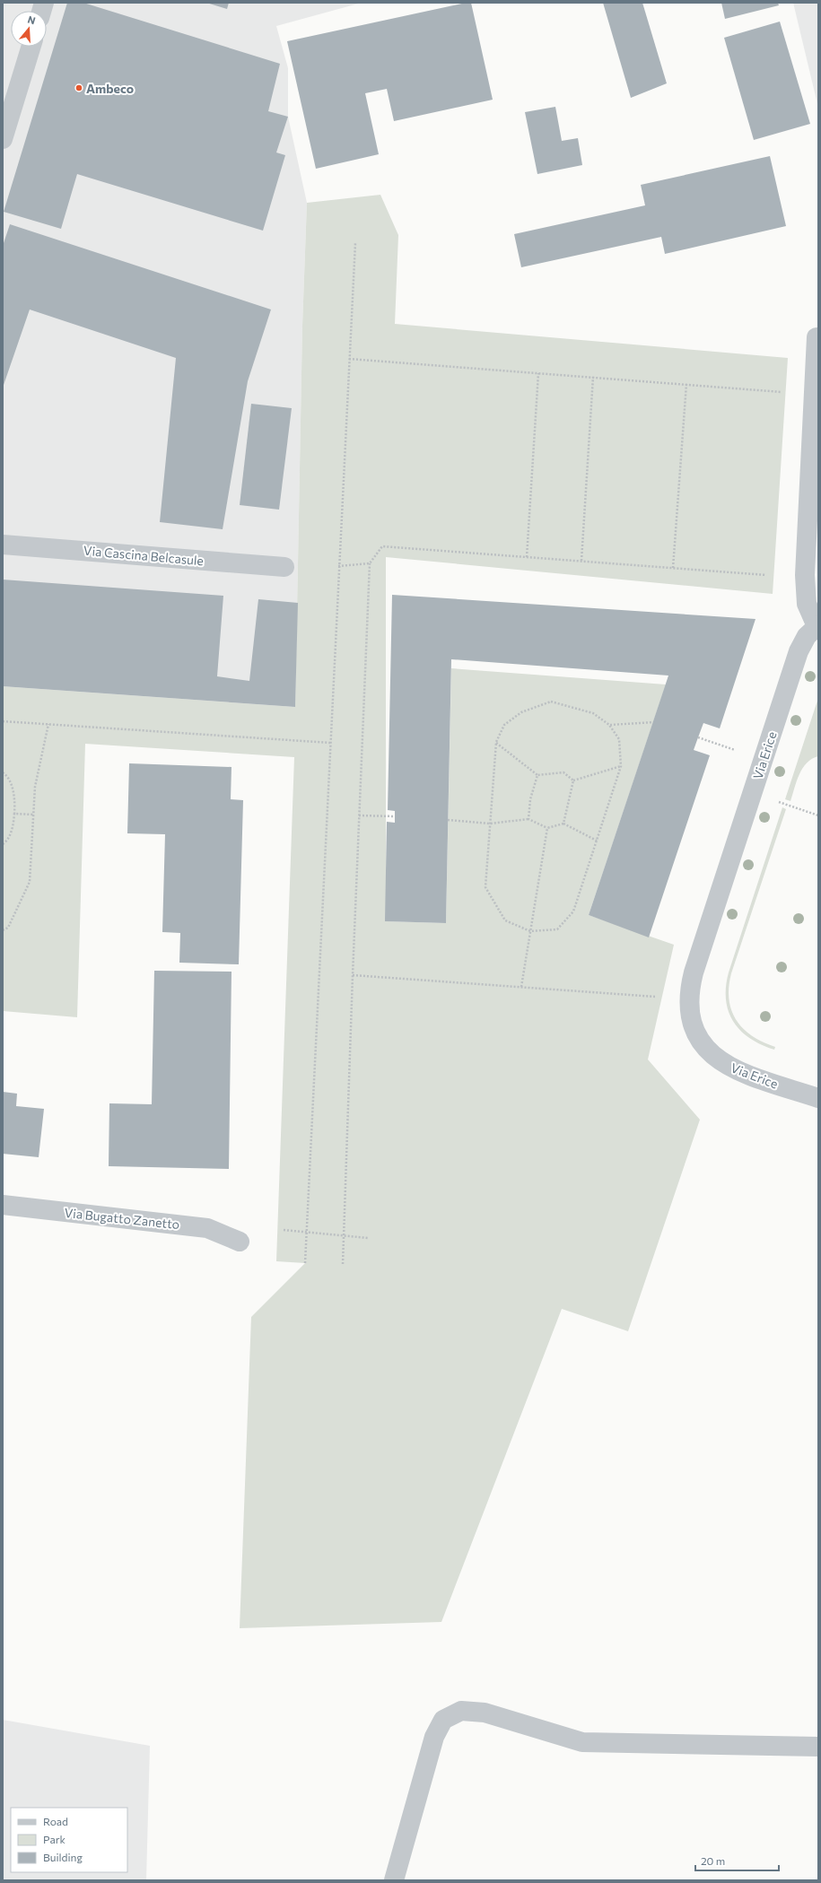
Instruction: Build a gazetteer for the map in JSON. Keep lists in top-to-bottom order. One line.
{"streets":{"street":["Via Cascina Belcasule","Via Erice","Via Bugatto Zanetto"]},"places":["Ambeco"],"legend":["Road","Park","Building"],"scale_bar":"20 m","north":"top"}
